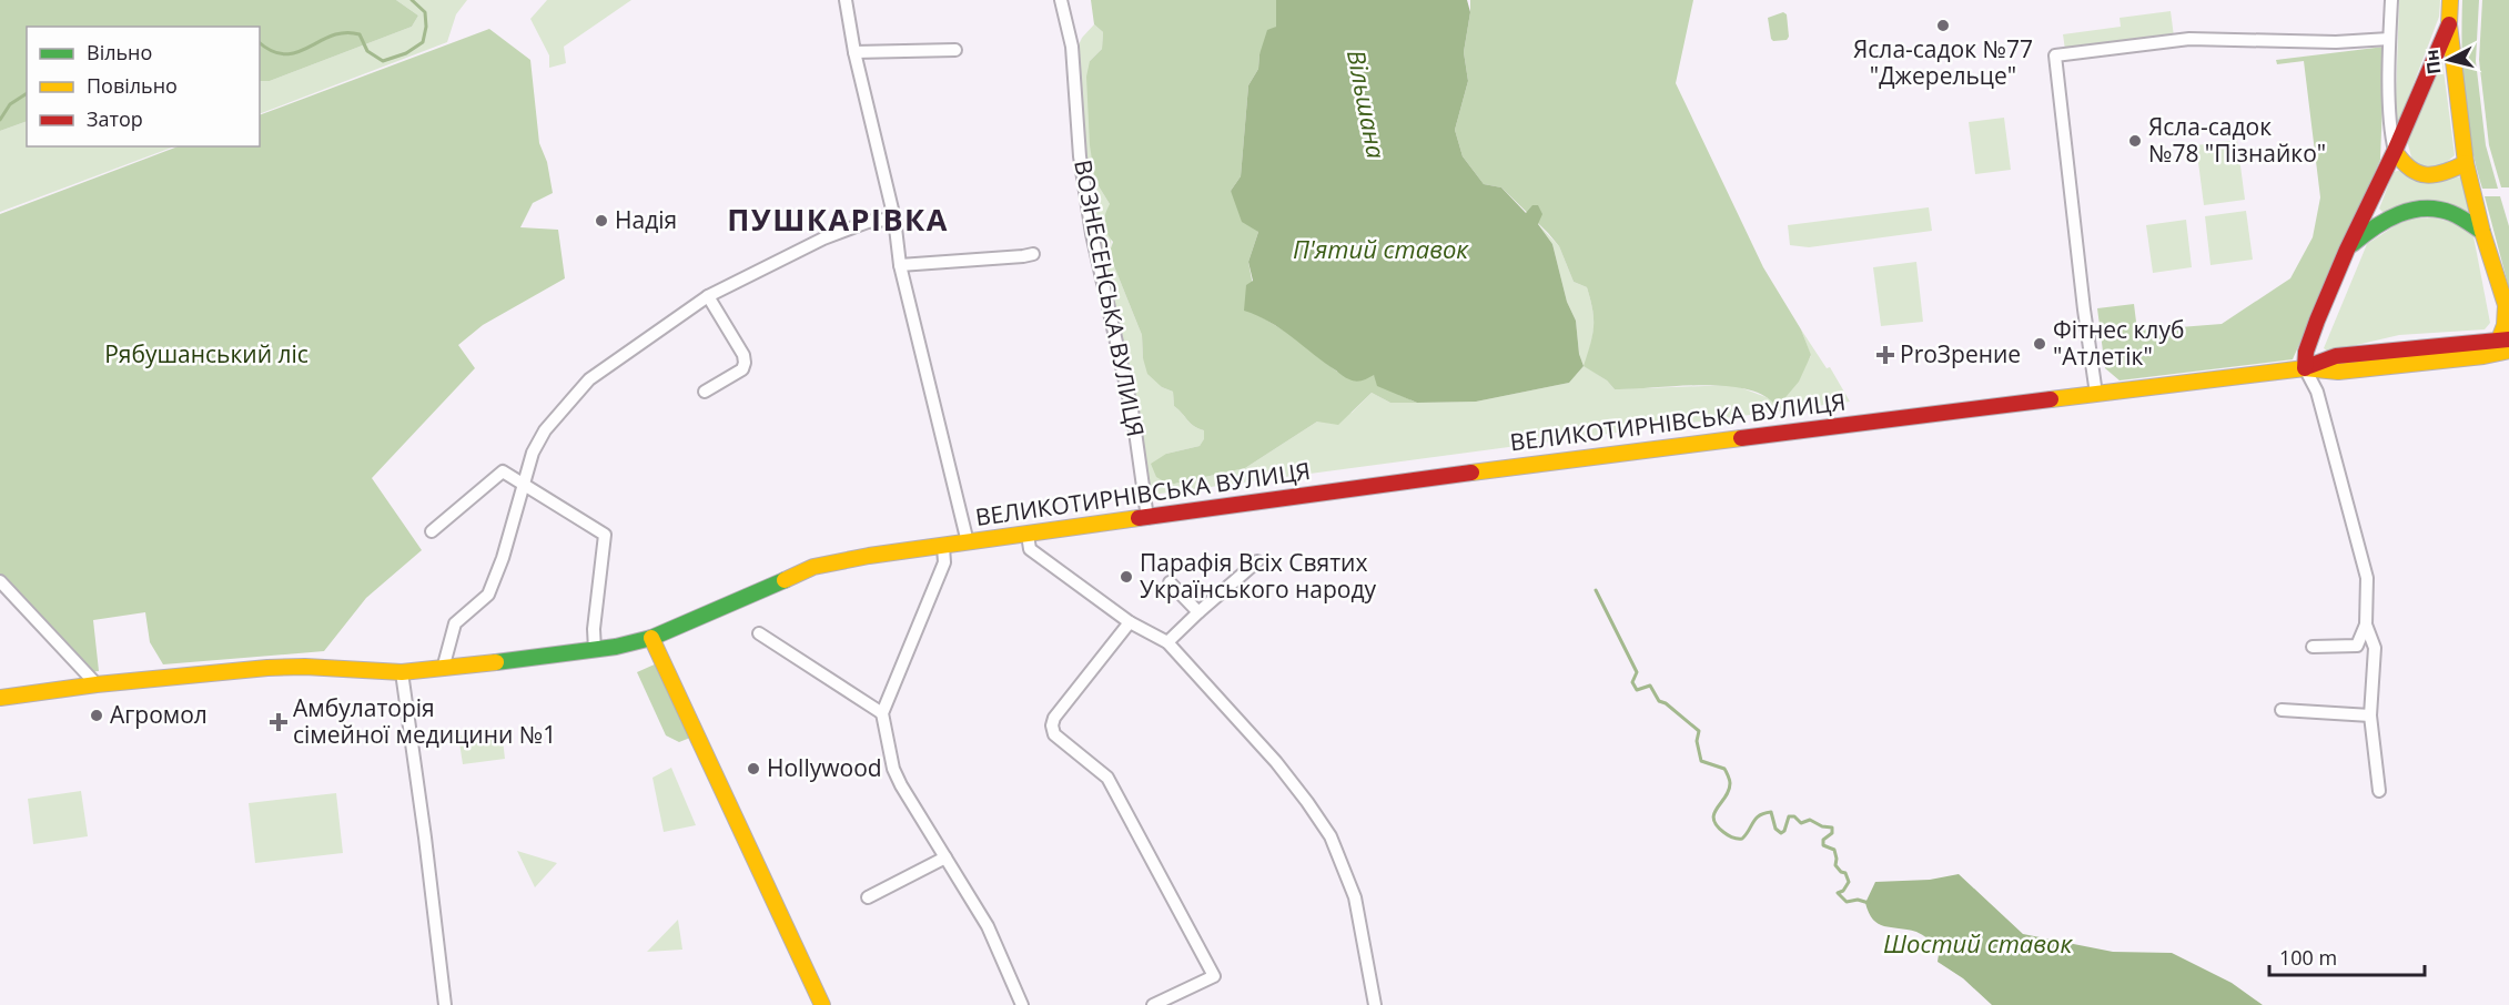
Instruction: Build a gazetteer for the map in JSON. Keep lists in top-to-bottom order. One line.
{"streets":{"main road":["ВЕЛИКОТИРНІВСЬКА ВУЛИЦЯ"],"street":["ВОЗНЕСЕНСЬКА ВУЛИЦЯ"]},"crossings":[["ВОЗНЕСЕНСЬКА ВУЛИЦЯ","ВЕЛИКОТИРНІВСЬКА ВУЛИЦЯ"]],"districts":["ПУШКАРІВКА"],"water":["Вільшана","П'ятий ставок","Шостий ставок"],"parks":["Рябушанський ліс"],"places":{"other":["Ясла-садок №77 \"Джерельце\"","Ясла-садок №78 \"Пізнайко\"","Надія","Фітнес клуб \"Атлетік\"","Парафія Всіх Святих Українського народу","Агромол","Hollywood"],"health":["ProЗрение","Амбулаторія сімейної медицини №1"]},"legend":["Вільно","Повільно","Затор"],"scale_bar":"100 m","north":"left"}
